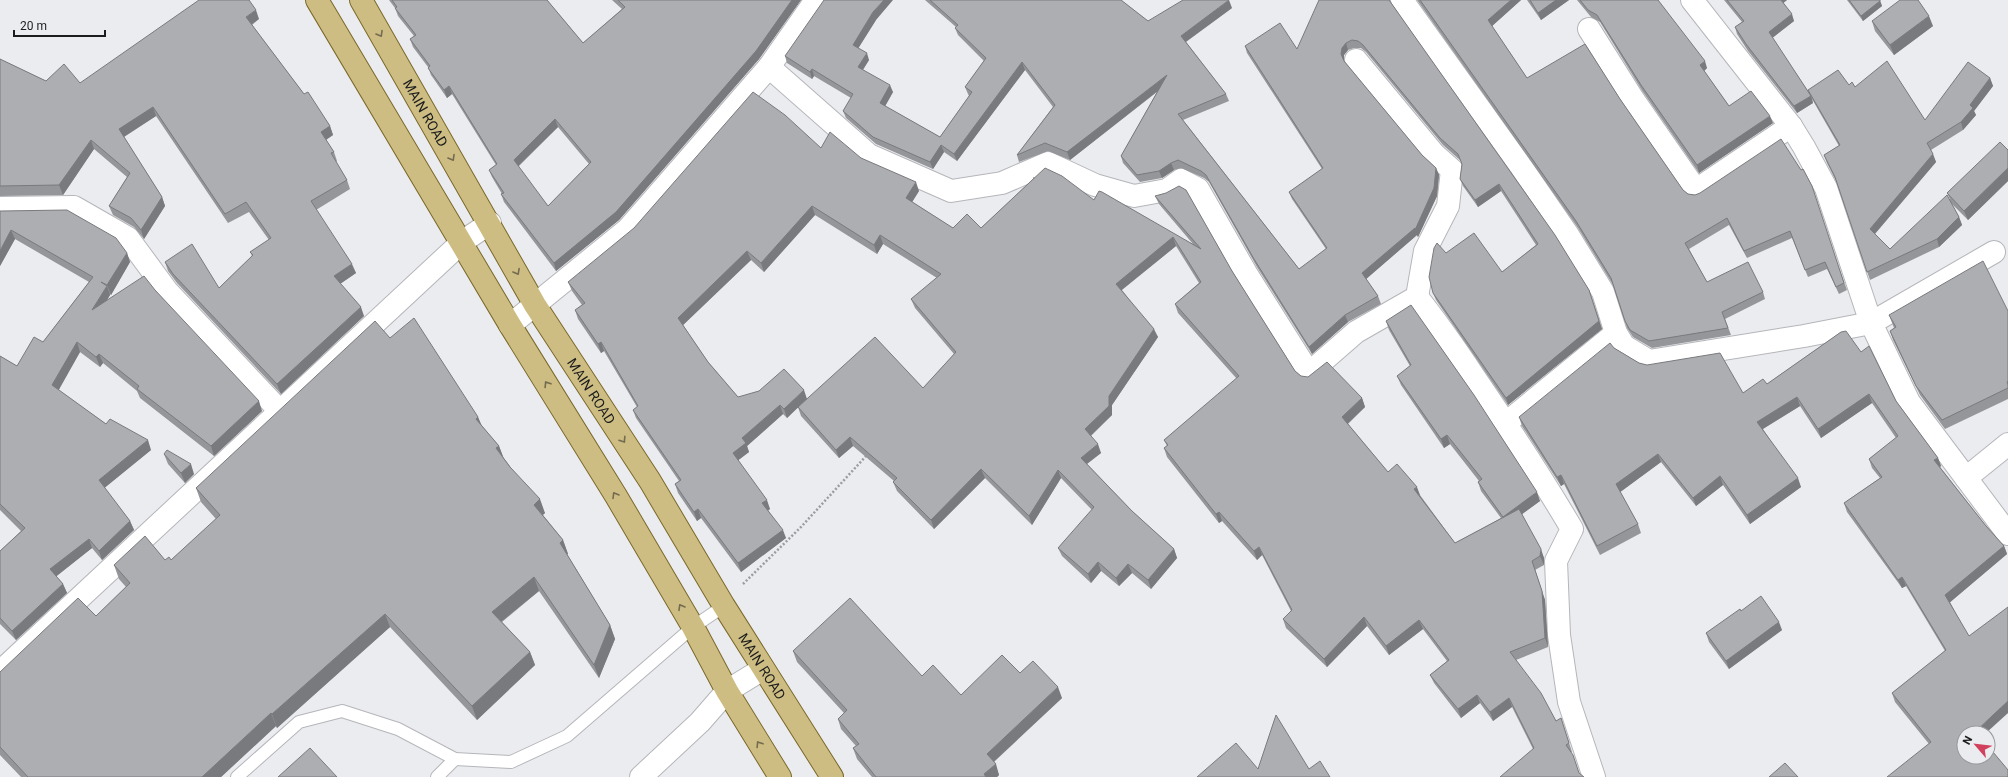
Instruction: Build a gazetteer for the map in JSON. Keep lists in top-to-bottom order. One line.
{"streets":{"main road":["MAIN ROAD"]},"scale_bar":"20 m","north":"top left"}
